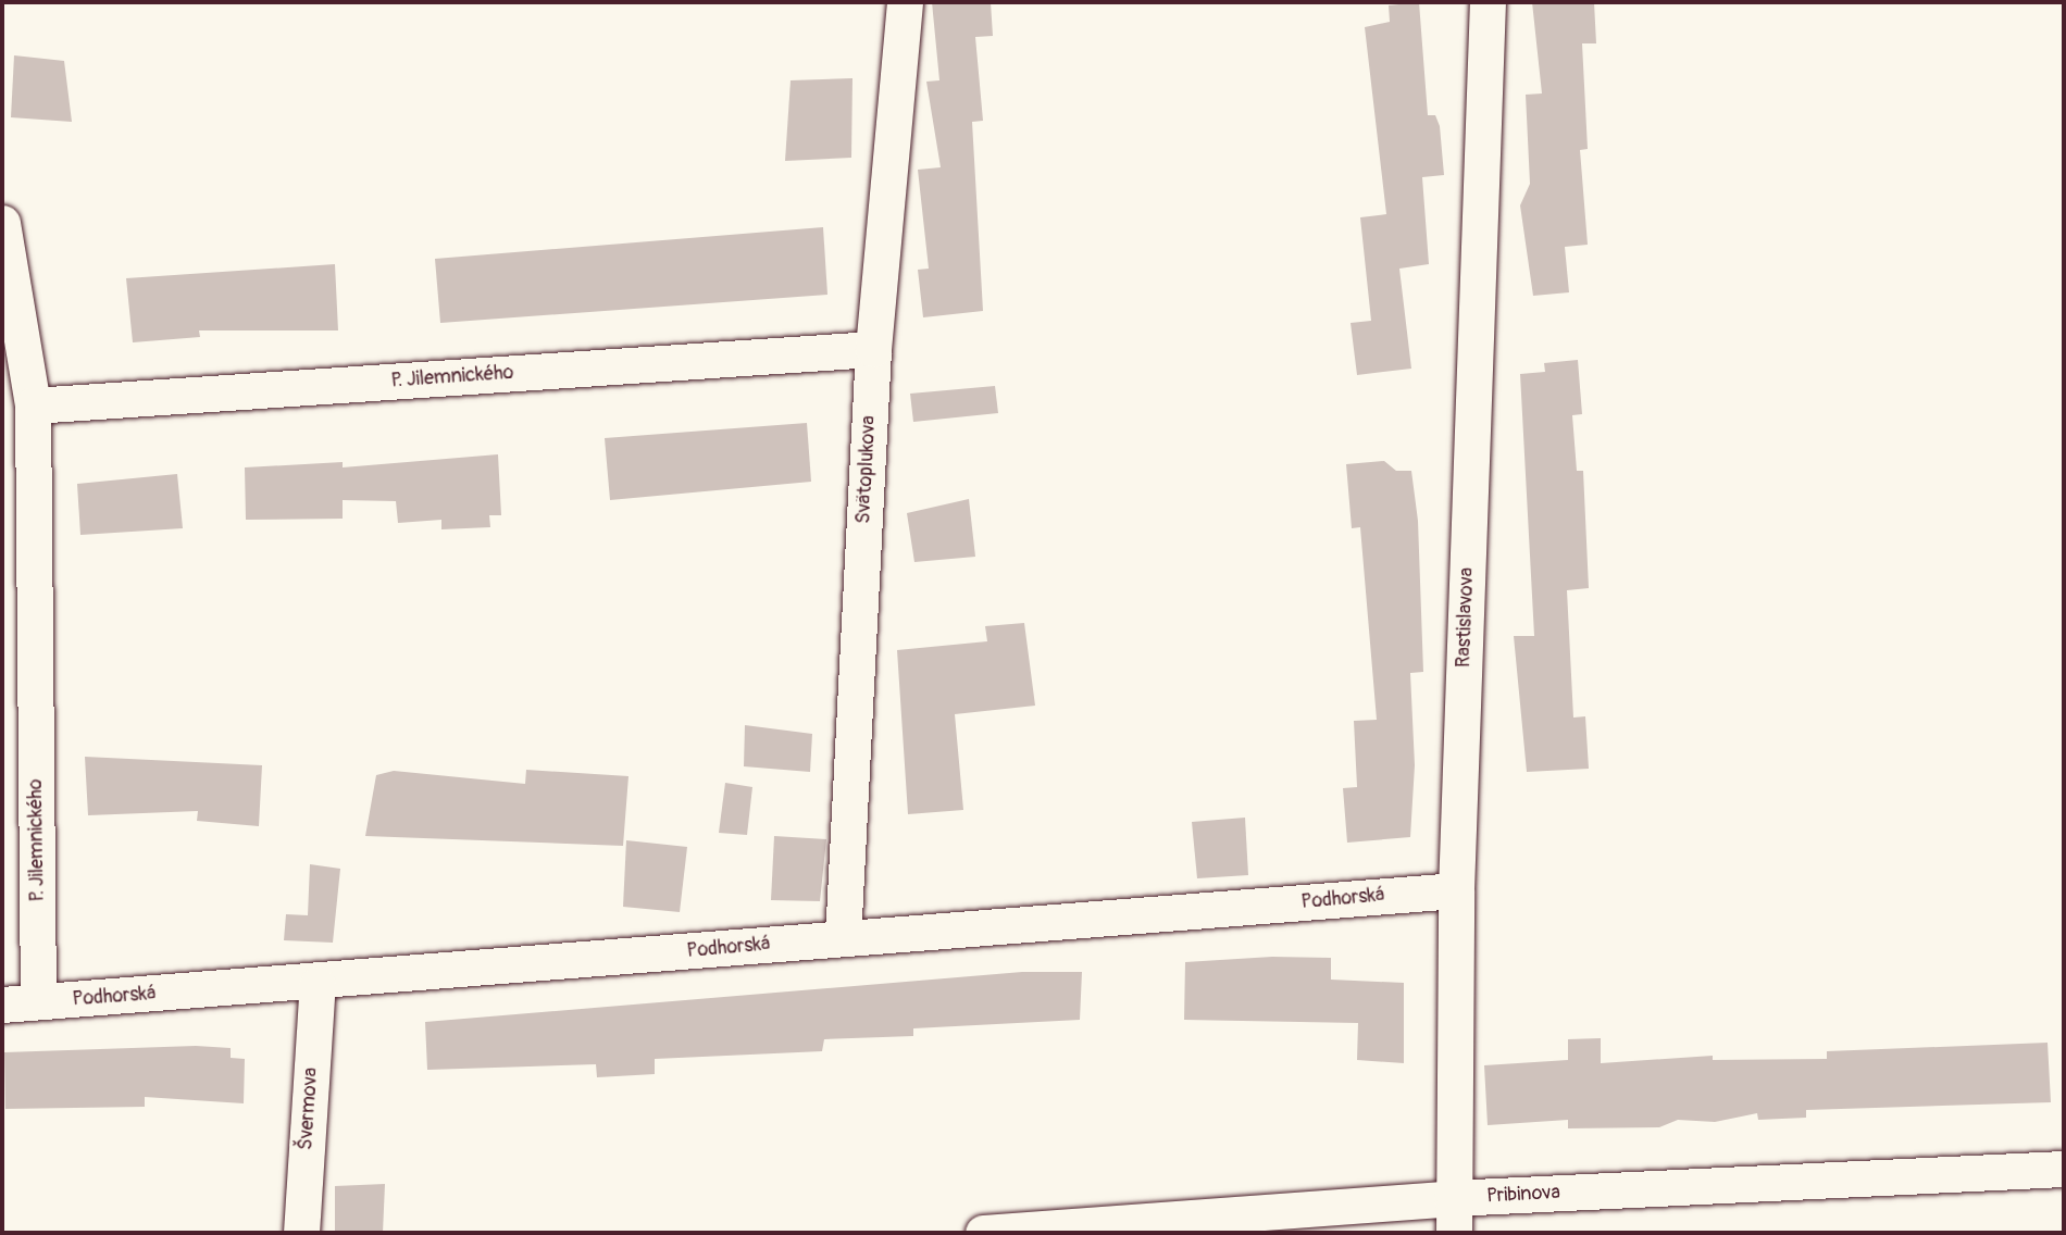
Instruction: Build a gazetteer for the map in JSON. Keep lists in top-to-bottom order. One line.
{"streets":{"street":["P. Jilemnického","Svätoplukova","Rastislavova","Podhorská","Švermova","Pribinova"]},"crossings":[["P. Jilemnického","Svätoplukova"],["P. Jilemnického","Podhorská"],["Svätoplukova","Podhorská"],["Rastislavova","Podhorská"],["Rastislavova","Pribinova"],["Podhorská","Švermova"]]}
